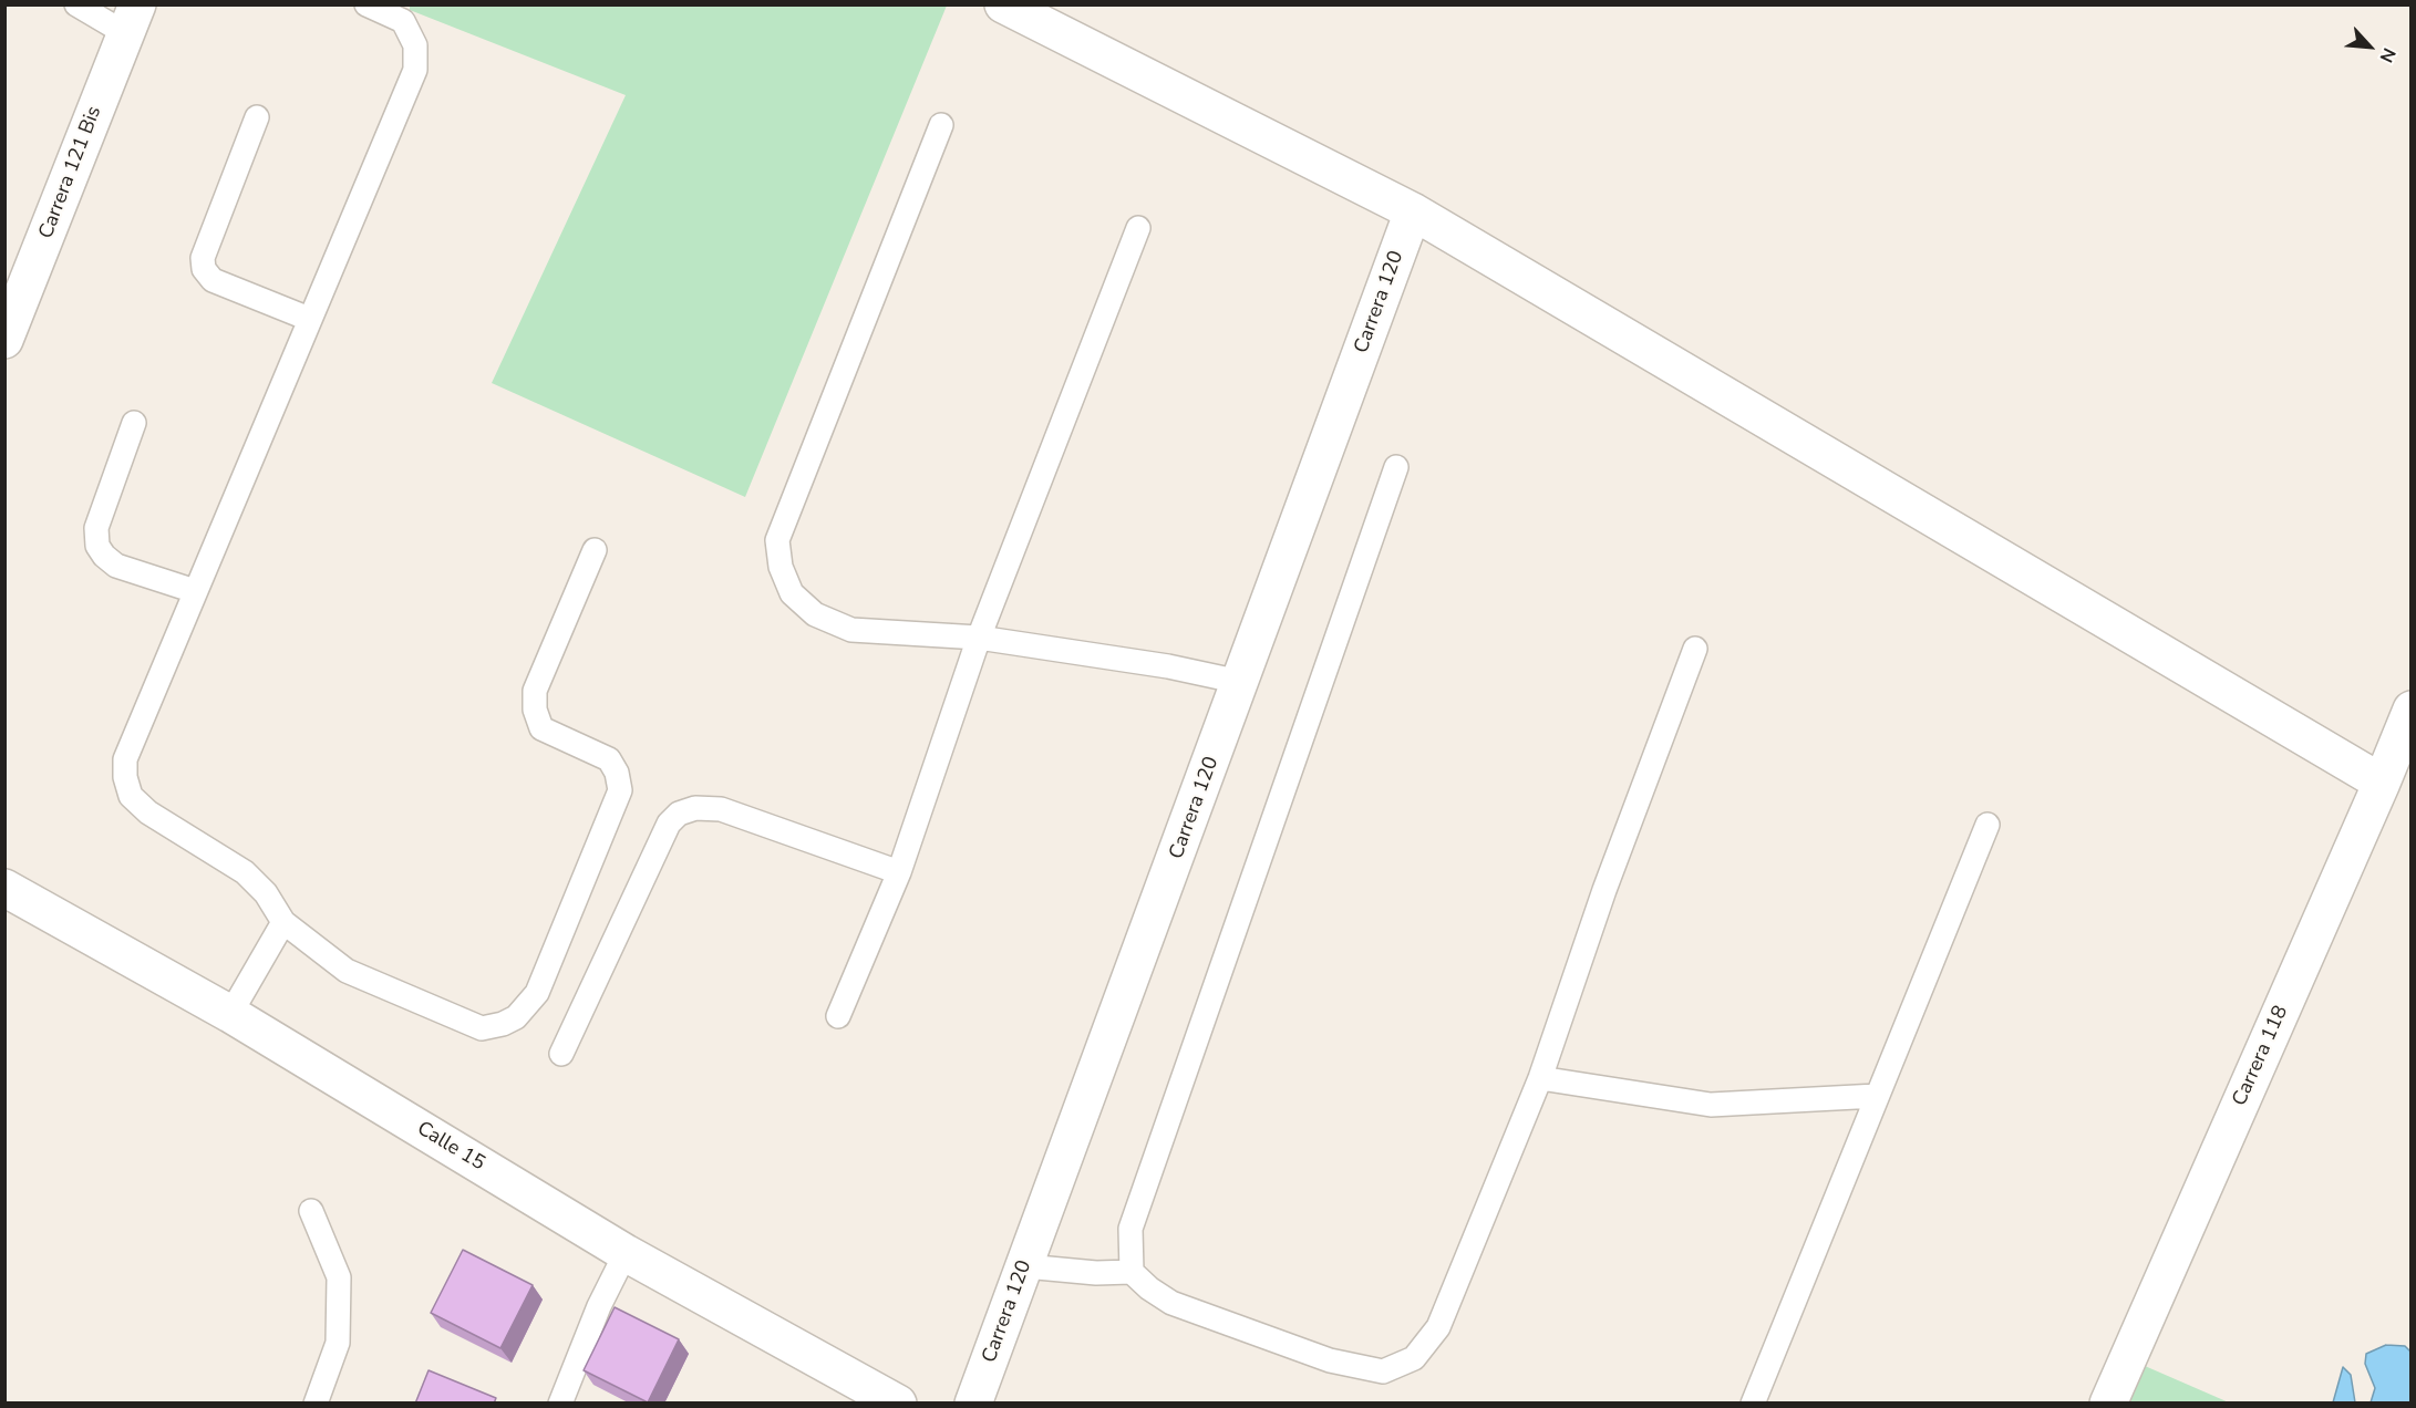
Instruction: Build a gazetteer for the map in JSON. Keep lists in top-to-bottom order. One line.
{"streets":{"street":["Carrera 121 Bis","Carrera 120","Carrera 118","Calle 15"]},"north":"bottom right"}
